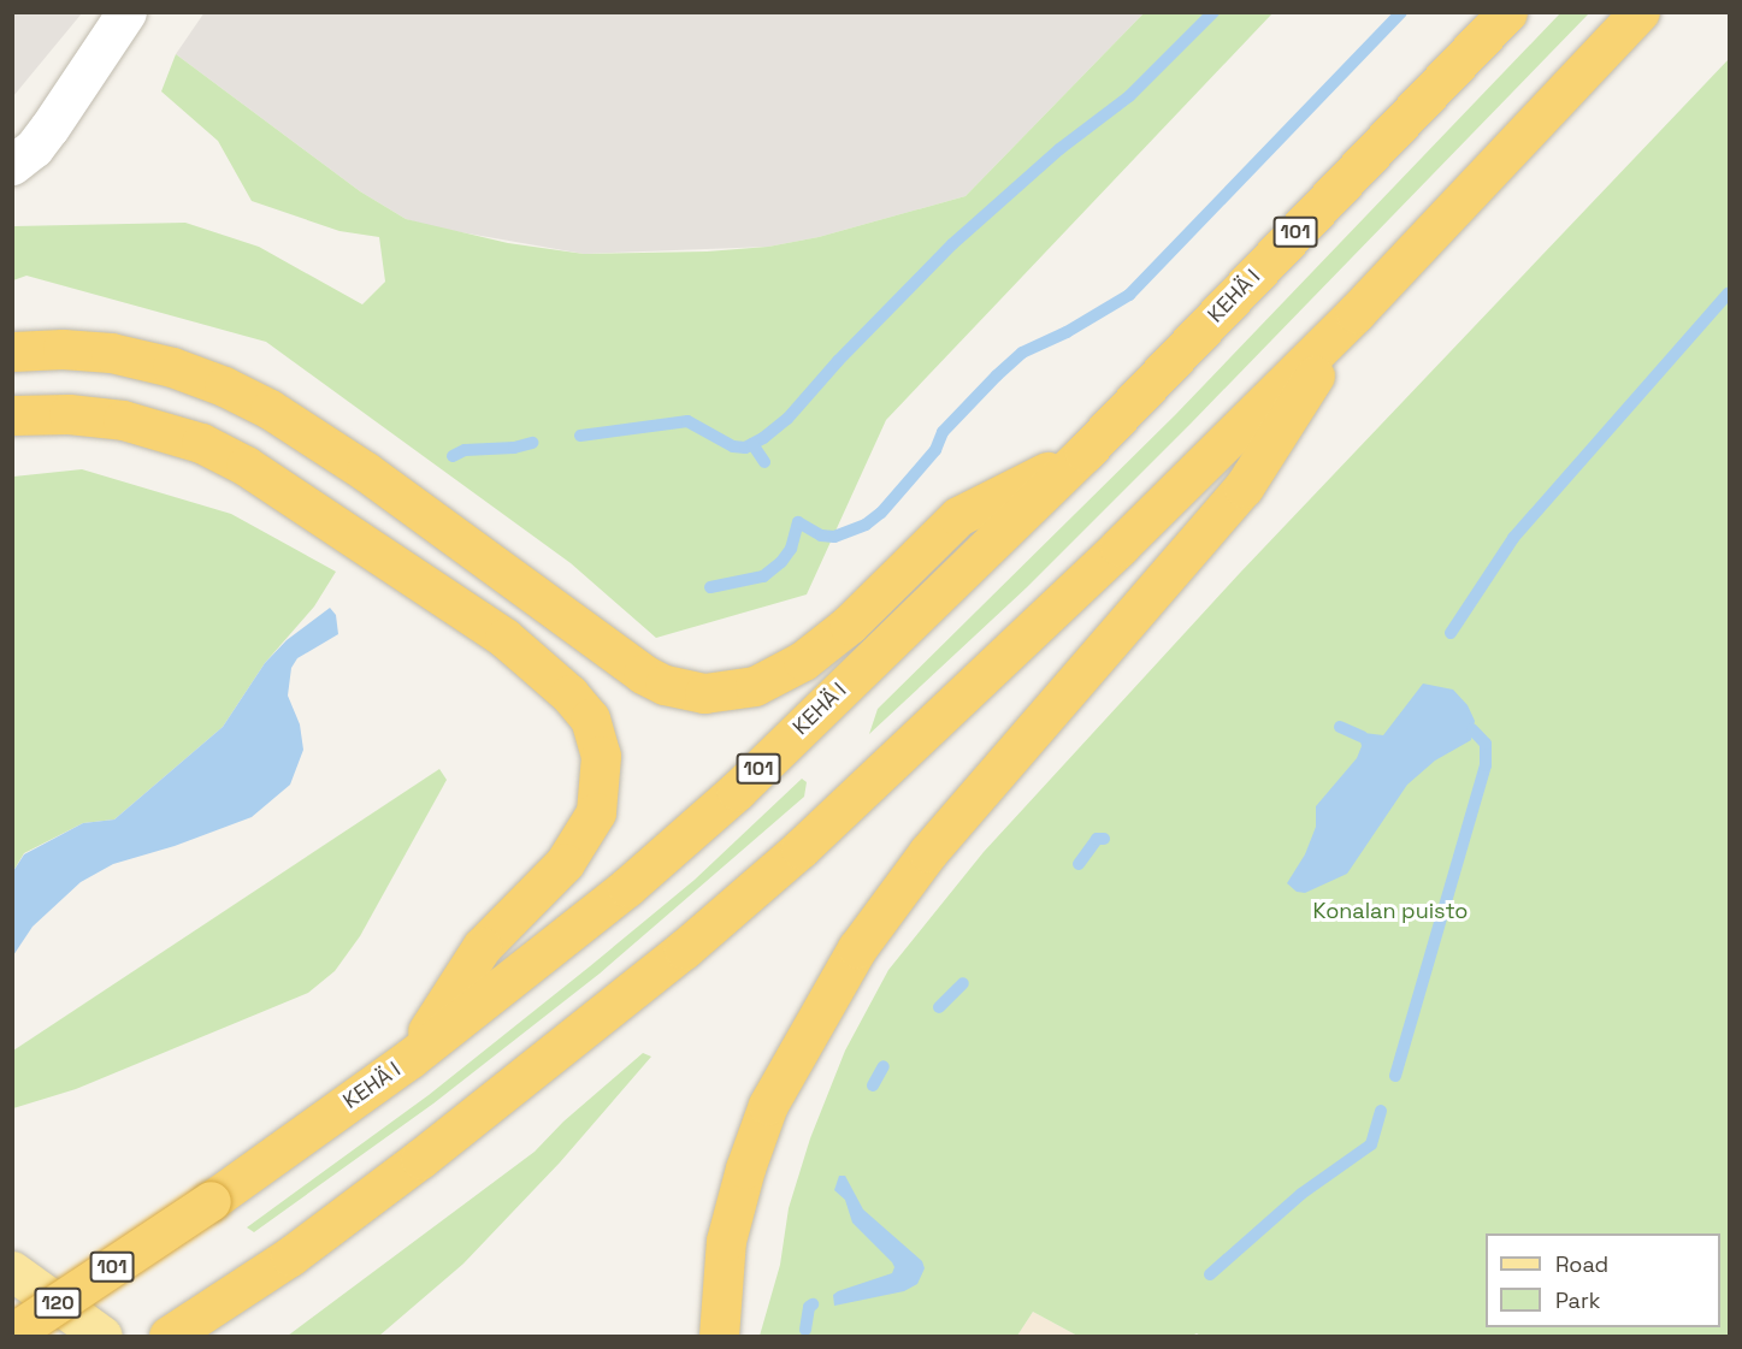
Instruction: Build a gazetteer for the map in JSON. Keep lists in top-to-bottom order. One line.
{"streets":{"highway":["101","KEHÄ I"],"main road":["120"]},"parks":["Konalan puisto"],"legend":["Road","Park"]}
